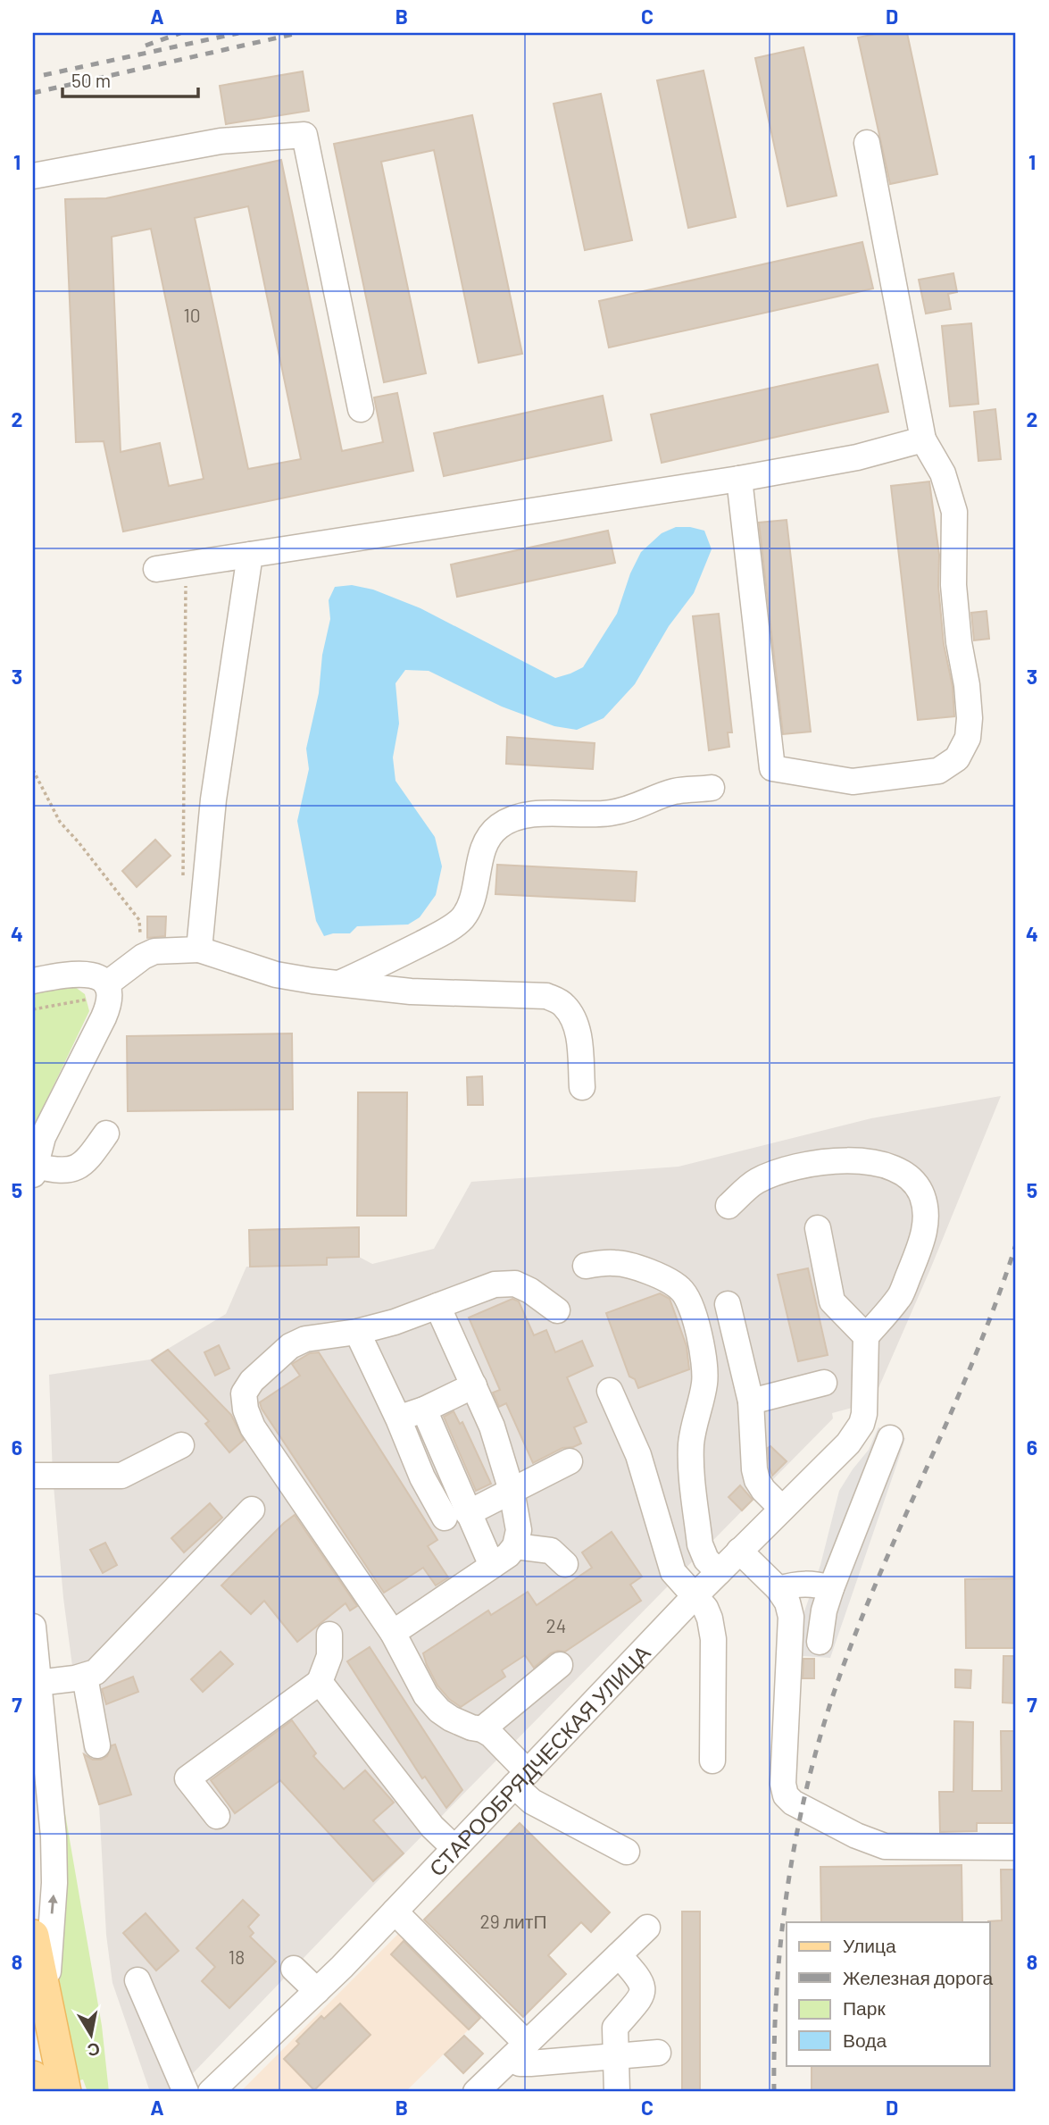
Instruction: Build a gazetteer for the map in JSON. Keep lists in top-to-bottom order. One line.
{"streets":{"street":["СТАРООБРЯДЧЕСКАЯ УЛИЦА"]},"house_numbers":["10","24","29 литП","18"],"legend":["Улица","Железная дорога","Парк","Вода"],"scale_bar":"50 m","north":"bottom","grid":{"columns":["A","B","C","D"],"rows":["1","2","3","4","5","6","7","8"]}}
